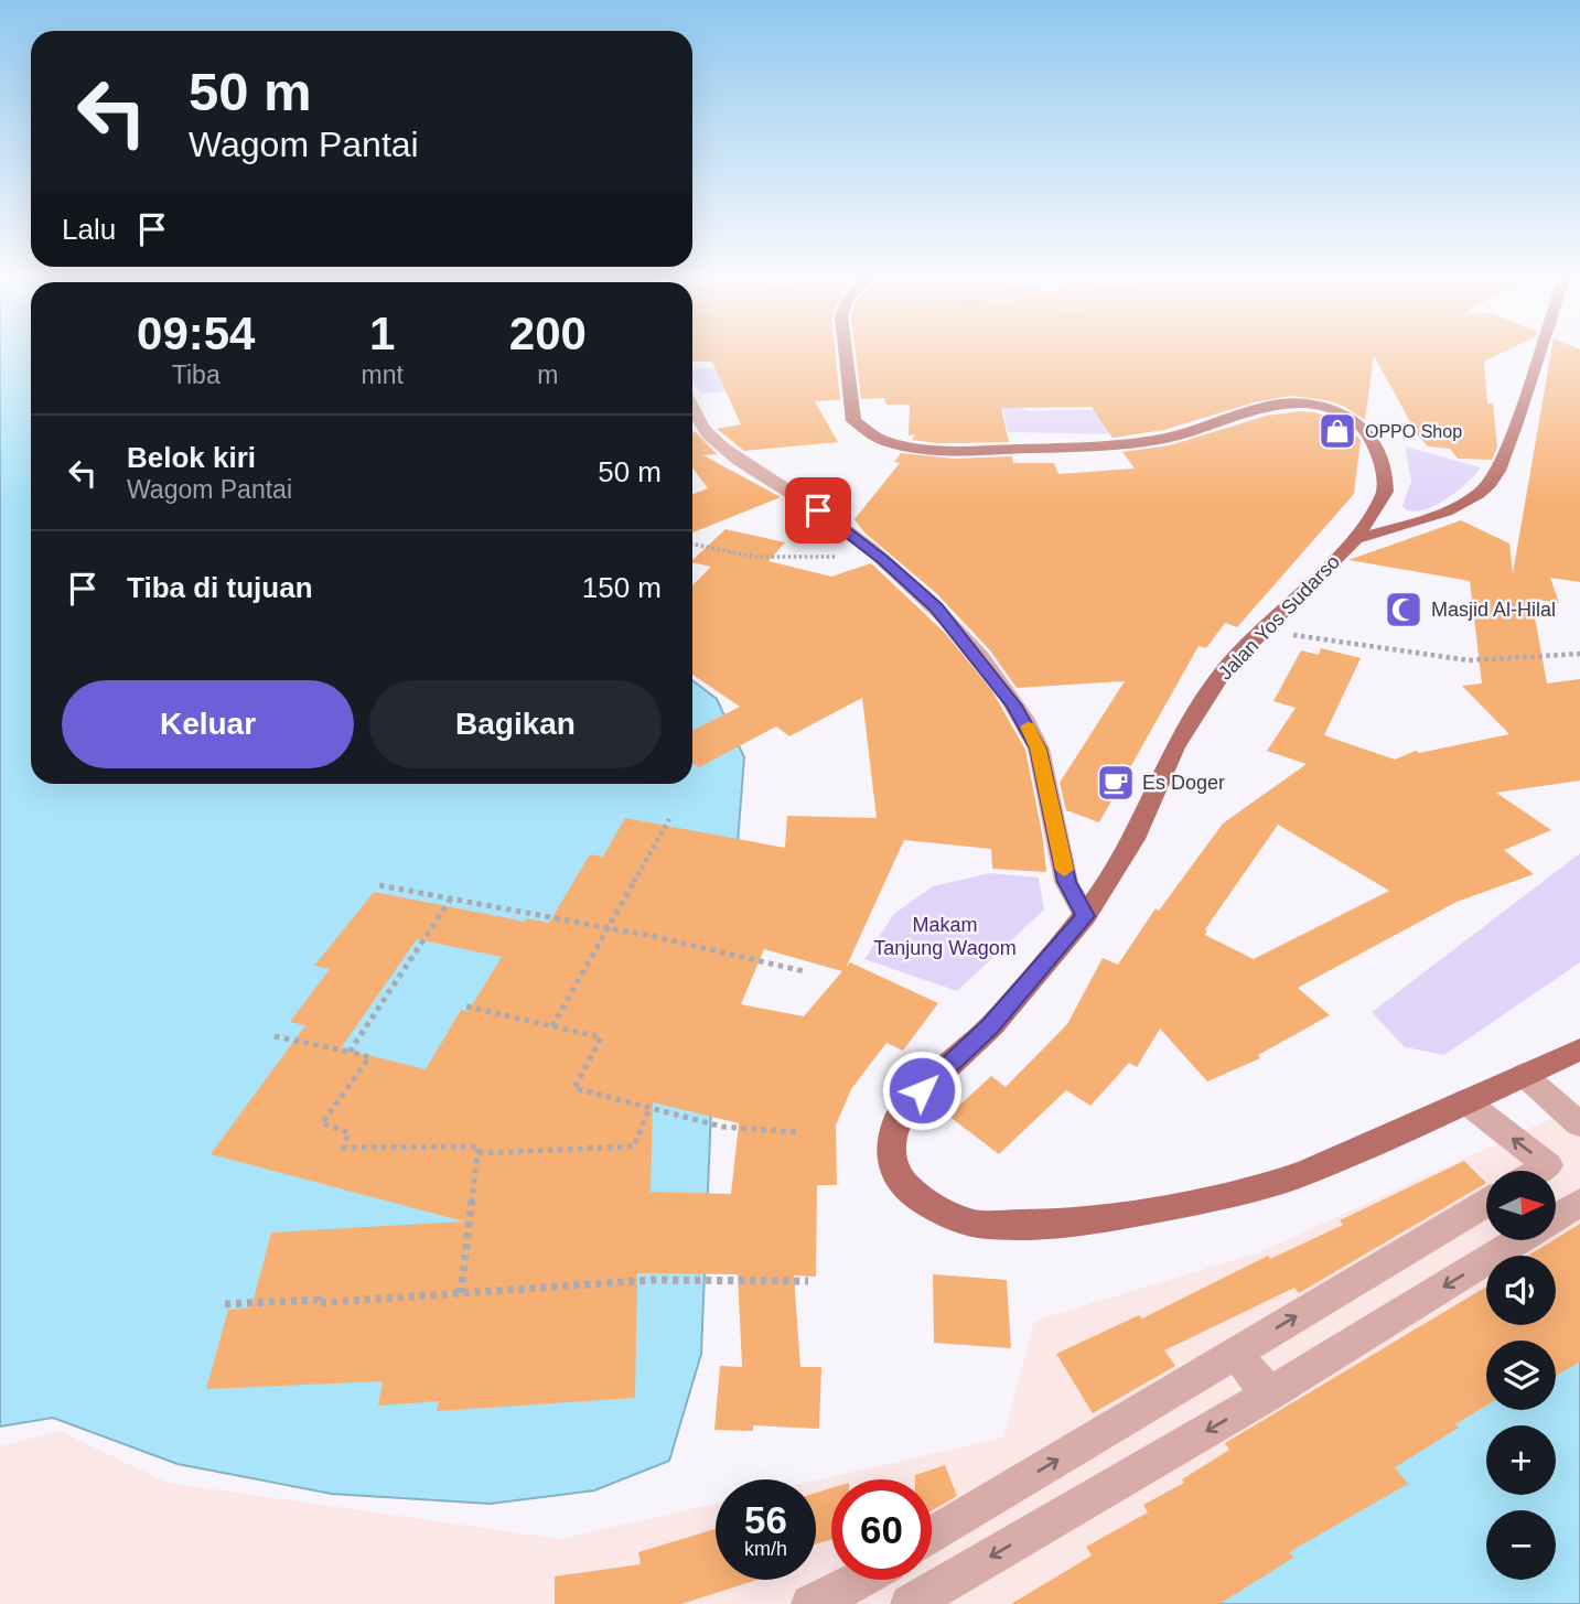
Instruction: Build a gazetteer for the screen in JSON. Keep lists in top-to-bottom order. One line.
{"streets":{"main road":["Jalan Yos Sudarso"]},"parks":["Makam Tanjung Wagom"],"places":{"shop":["OPPO Shop"],"mosque":["Masjid Al-Hilal"],"cafe":["Es Doger"]},"north":"right","page":{"turn":["50 m","Wagom Pantai"],"then":"Lalu","eta":["09:54","Tiba","1","mnt","200","m"],"list":[{"name":"Belok kiri","note":"Wagom Pantai","value":"50 m"},{"name":"Tiba di tujuan","value":"150 m"}],"buttons":["Keluar","Bagikan"],"map_buttons":["+","−"],"speed":"56 km/h","limit":"60"}}
